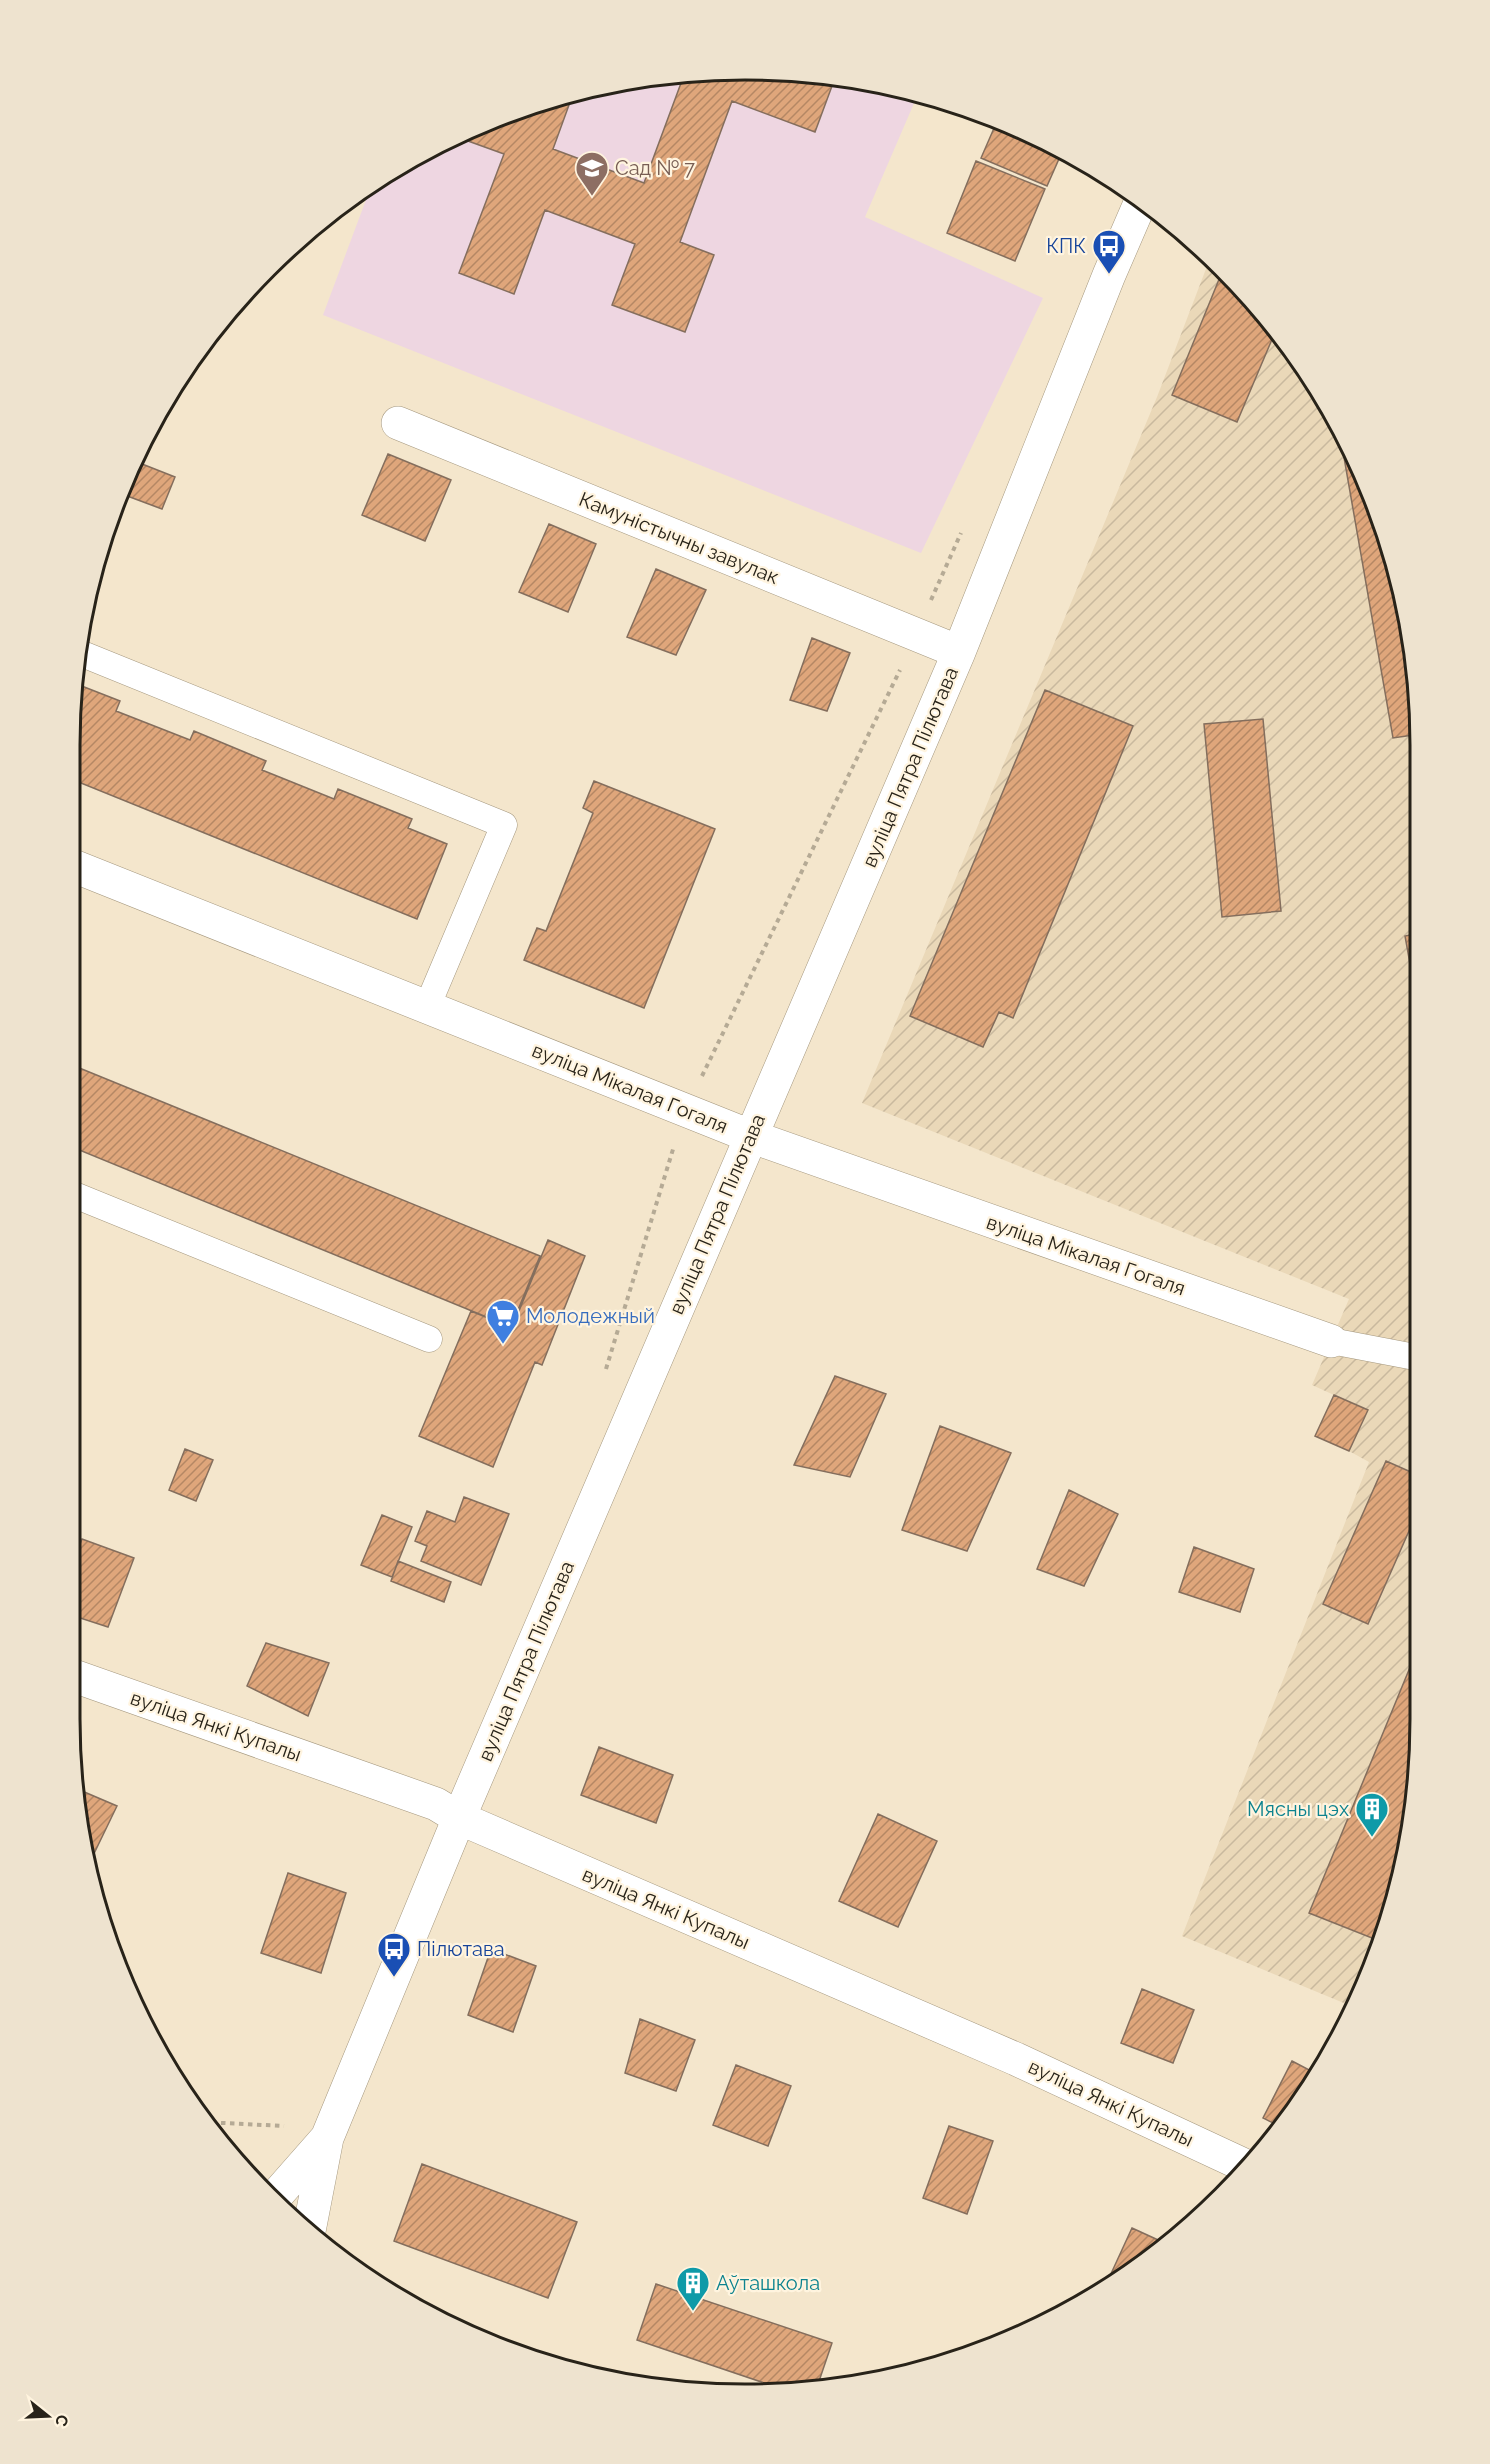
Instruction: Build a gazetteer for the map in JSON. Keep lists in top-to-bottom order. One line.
{"streets":{"street":["Камуністычны завулак","вуліца Пятра Пілютава","вуліца Мікалая Гогаля","вуліца Янкі Купалы"]},"crossings":[["Камуністычны завулак","вуліца Пятра Пілютава"],["вуліца Пятра Пілютава","вуліца Мікалая Гогаля"],["вуліца Пятра Пілютава","вуліца Янкі Купалы"]],"places":{"school or university":["Сад № 7"],"bus stop":["КПК","Пілютава"],"supermarket":["Молодежный"],"building":["Мясны цэх","Аўташкола"]},"north":"right"}
